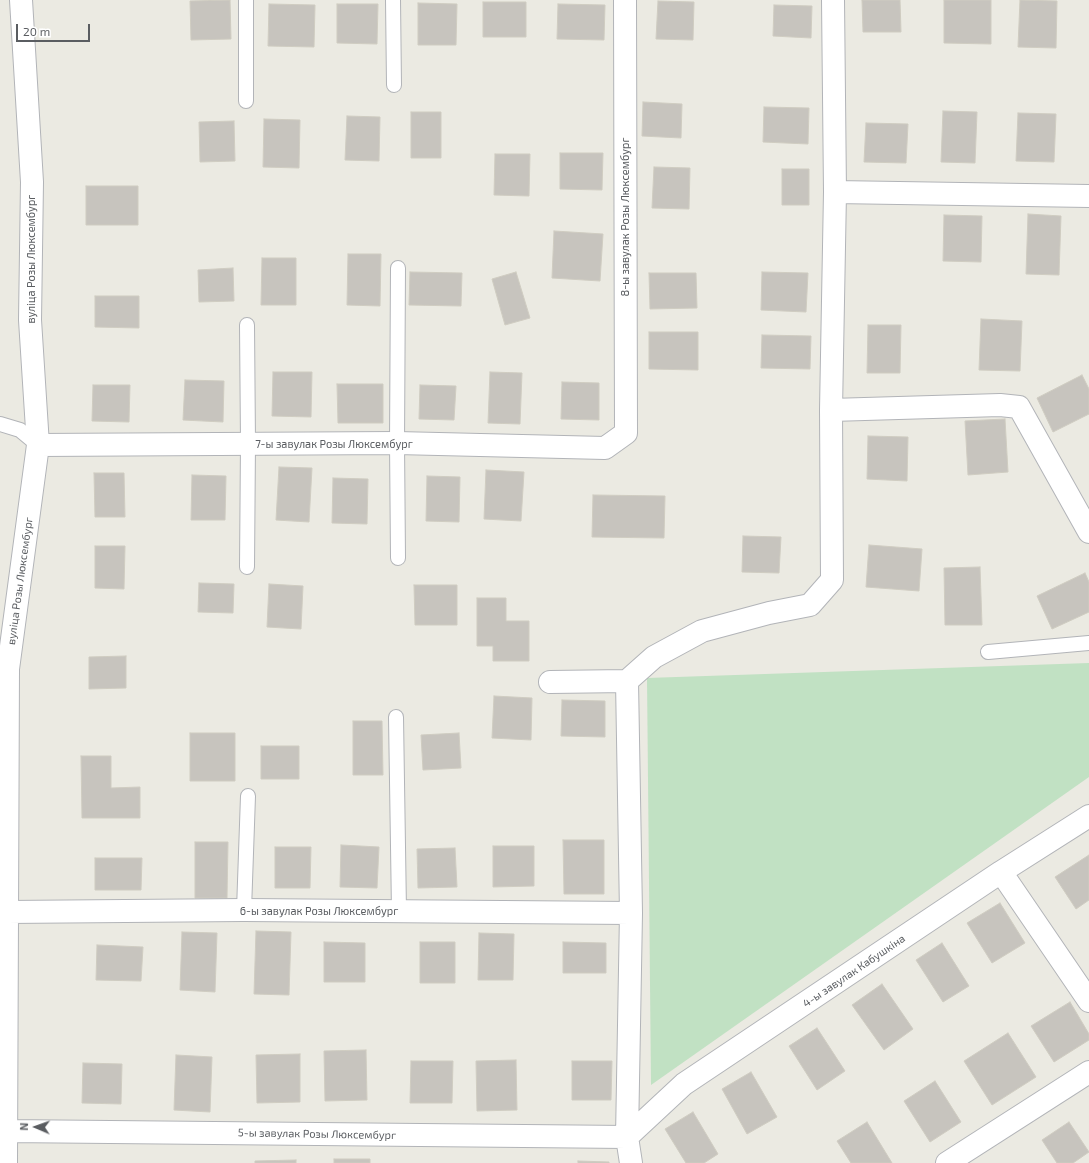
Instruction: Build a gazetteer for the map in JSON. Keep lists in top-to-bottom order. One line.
{"streets":{"street":["8-ы завулак Розы Люксембург","вуліца Розы Люксембург","7-ы завулак Розы Люксембург","6-ы завулак Розы Люксембург","4-ы завулак Кабушкіна","5-ы завулак Розы Люксембург"]},"crossings":[["8-ы завулак Розы Люксембург","7-ы завулак Розы Люксембург"],["вуліца Розы Люксембург","7-ы завулак Розы Люксембург"],["вуліца Розы Люксембург","6-ы завулак Розы Люксембург"],["вуліца Розы Люксембург","5-ы завулак Розы Люксембург"],["4-ы завулак Кабушкіна","5-ы завулак Розы Люксембург"]],"scale_bar":"20 m","north":"left"}
